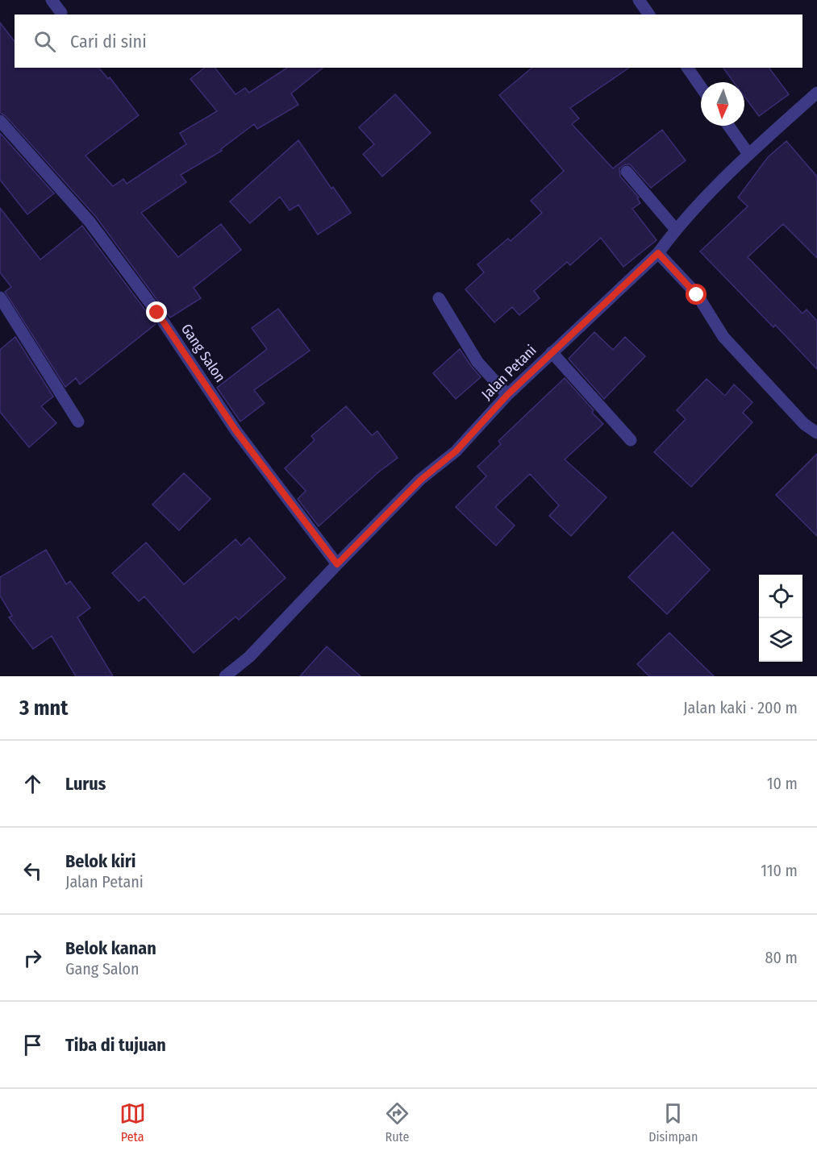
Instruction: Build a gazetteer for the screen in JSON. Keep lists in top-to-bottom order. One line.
{"streets":{"street":["Gang Salon","Jalan Petani"]},"crossings":[["Gang Salon","Jalan Petani"]],"north":"bottom","page":{"search":"Cari di sini","heading":["3 mnt","Jalan kaki · 200 m"],"list":[["Lurus","10 m"],["Belok kiri","Jalan Petani","110 m"],["Belok kanan","Gang Salon","80 m"],"Tiba di tujuan"],"nav":["Peta","Rute","Disimpan"]}}
